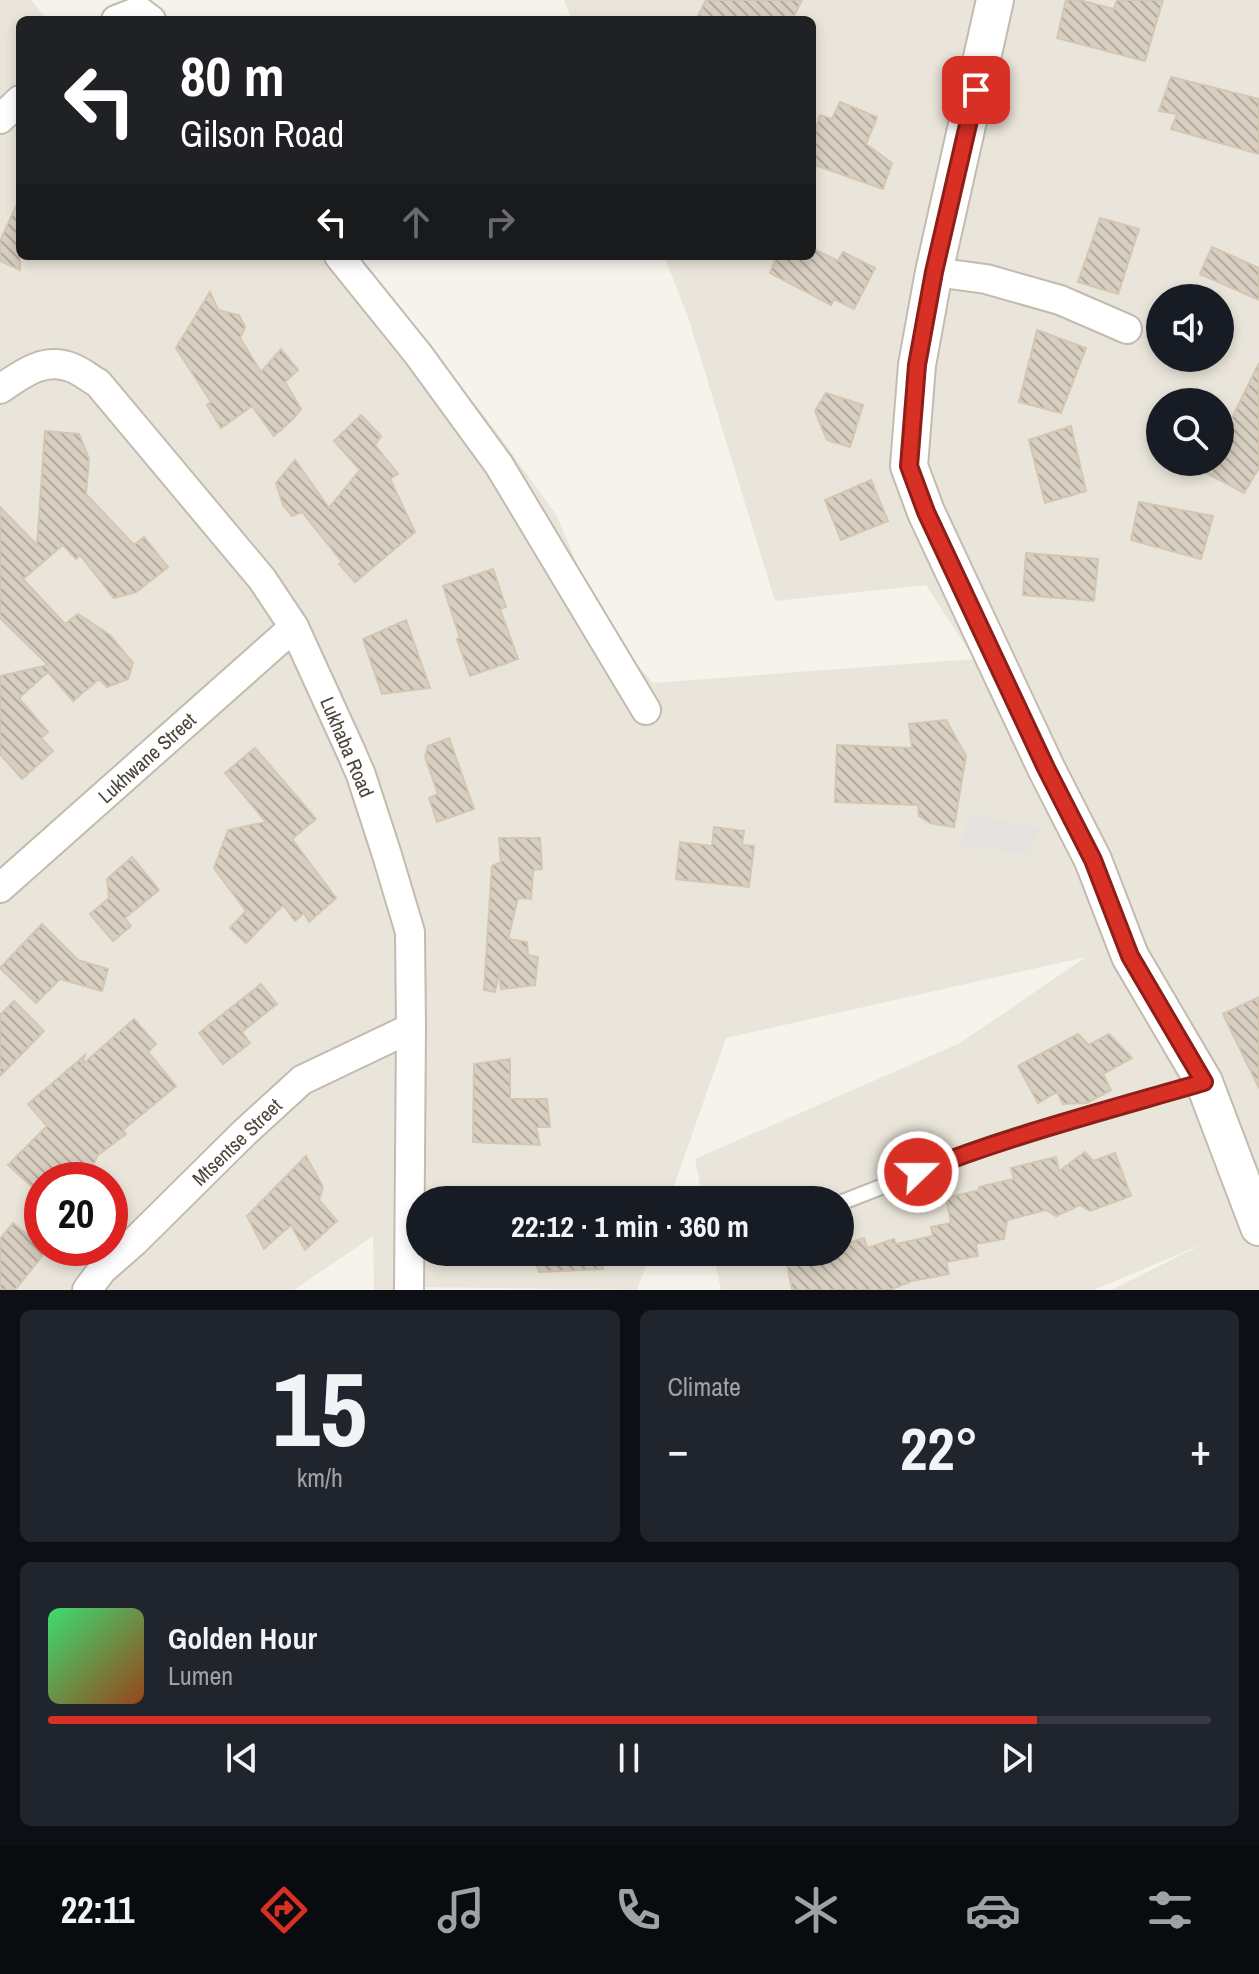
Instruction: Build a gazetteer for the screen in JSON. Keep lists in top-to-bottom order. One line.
{"streets":{"street":["Lukhaba Road","Lukhwane Street","Mtsentse Street"]},"crossings":[["Lukhaba Road","Lukhwane Street"],["Lukhaba Road","Mtsentse Street"]],"page":{"turn":["80 m","Gilson Road"],"limit":"20","trip":"22:12 · 1 min · 360 m","tile":[["15","km/h"],"Climate"],"heat":["−","22°","+"],"song":["Golden Hour","Lumen"],"tabs":"22:11"}}
